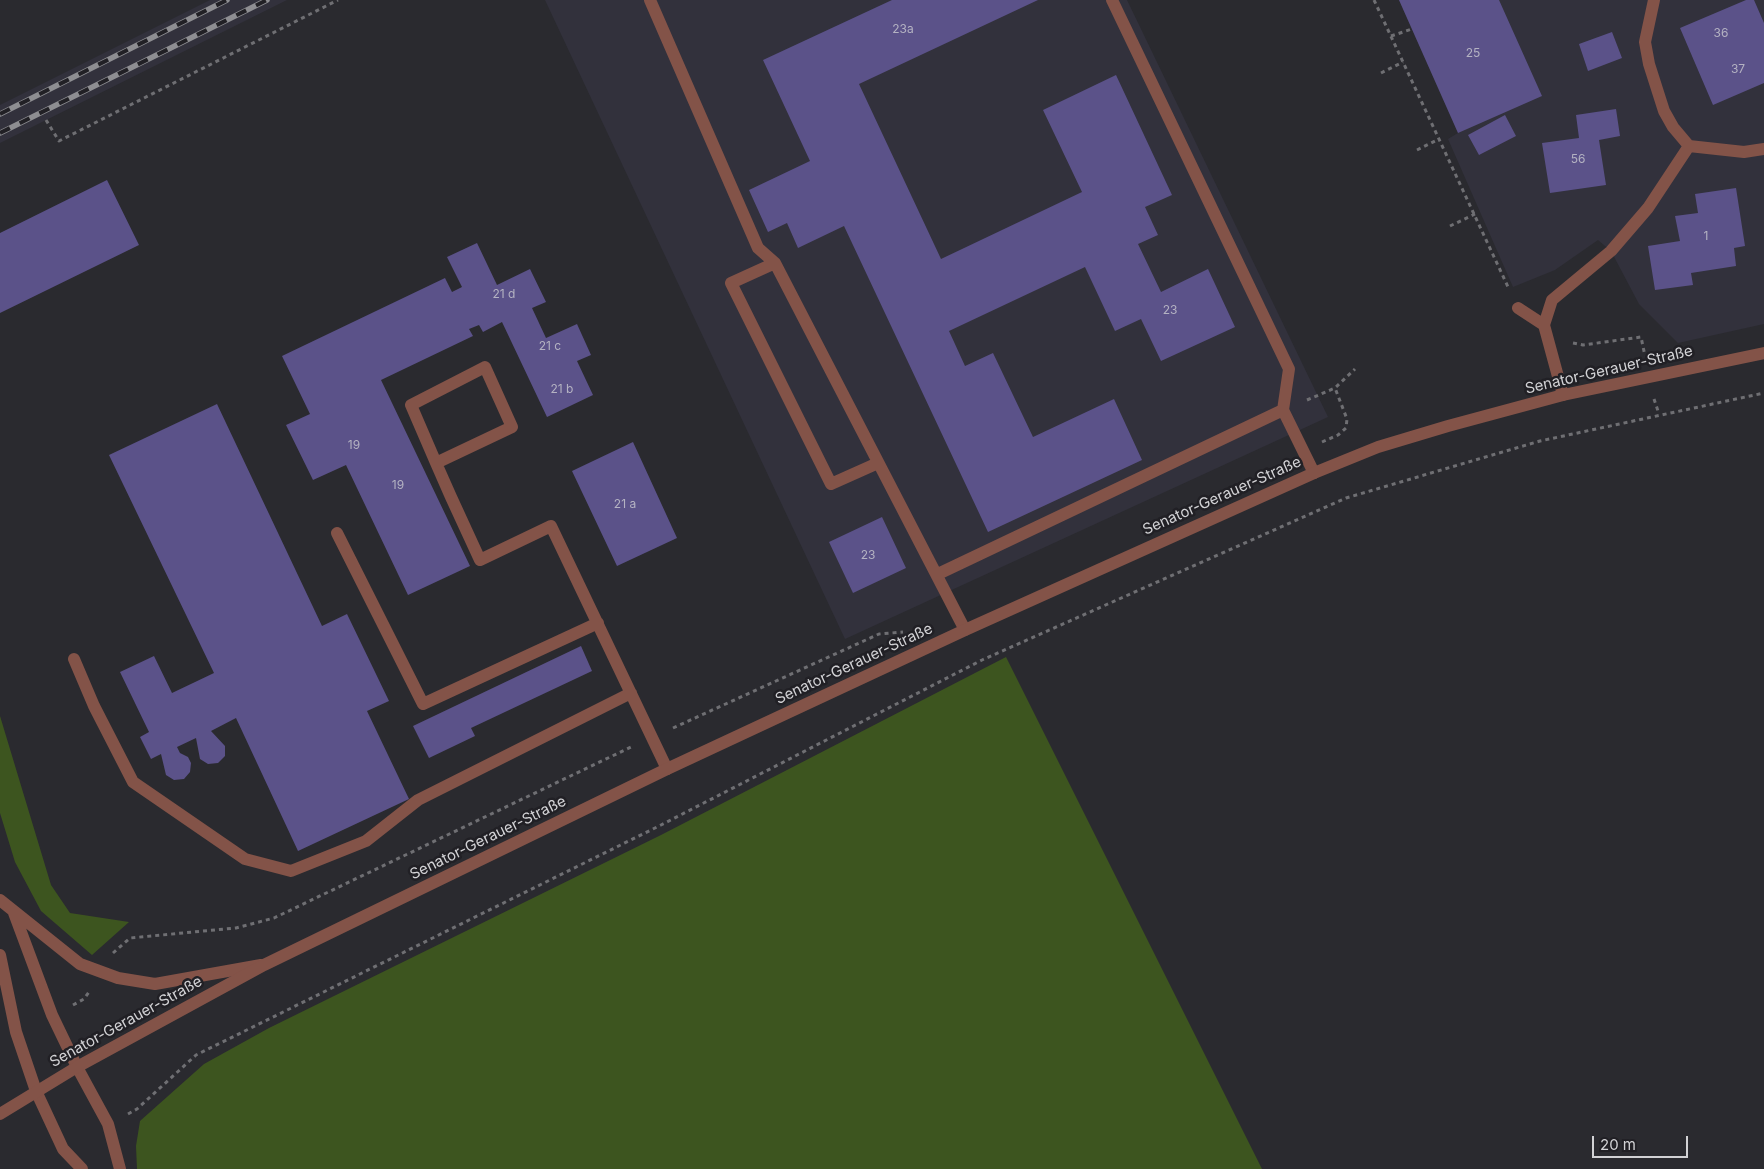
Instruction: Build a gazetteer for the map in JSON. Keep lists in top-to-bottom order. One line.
{"streets":{"street":["Senator-Gerauer-Straße"]},"house_numbers":["23a","36","25","37","56","1","21 d","23","21 c","21 b","19","19","21 a","23"],"scale_bar":"20 m"}
